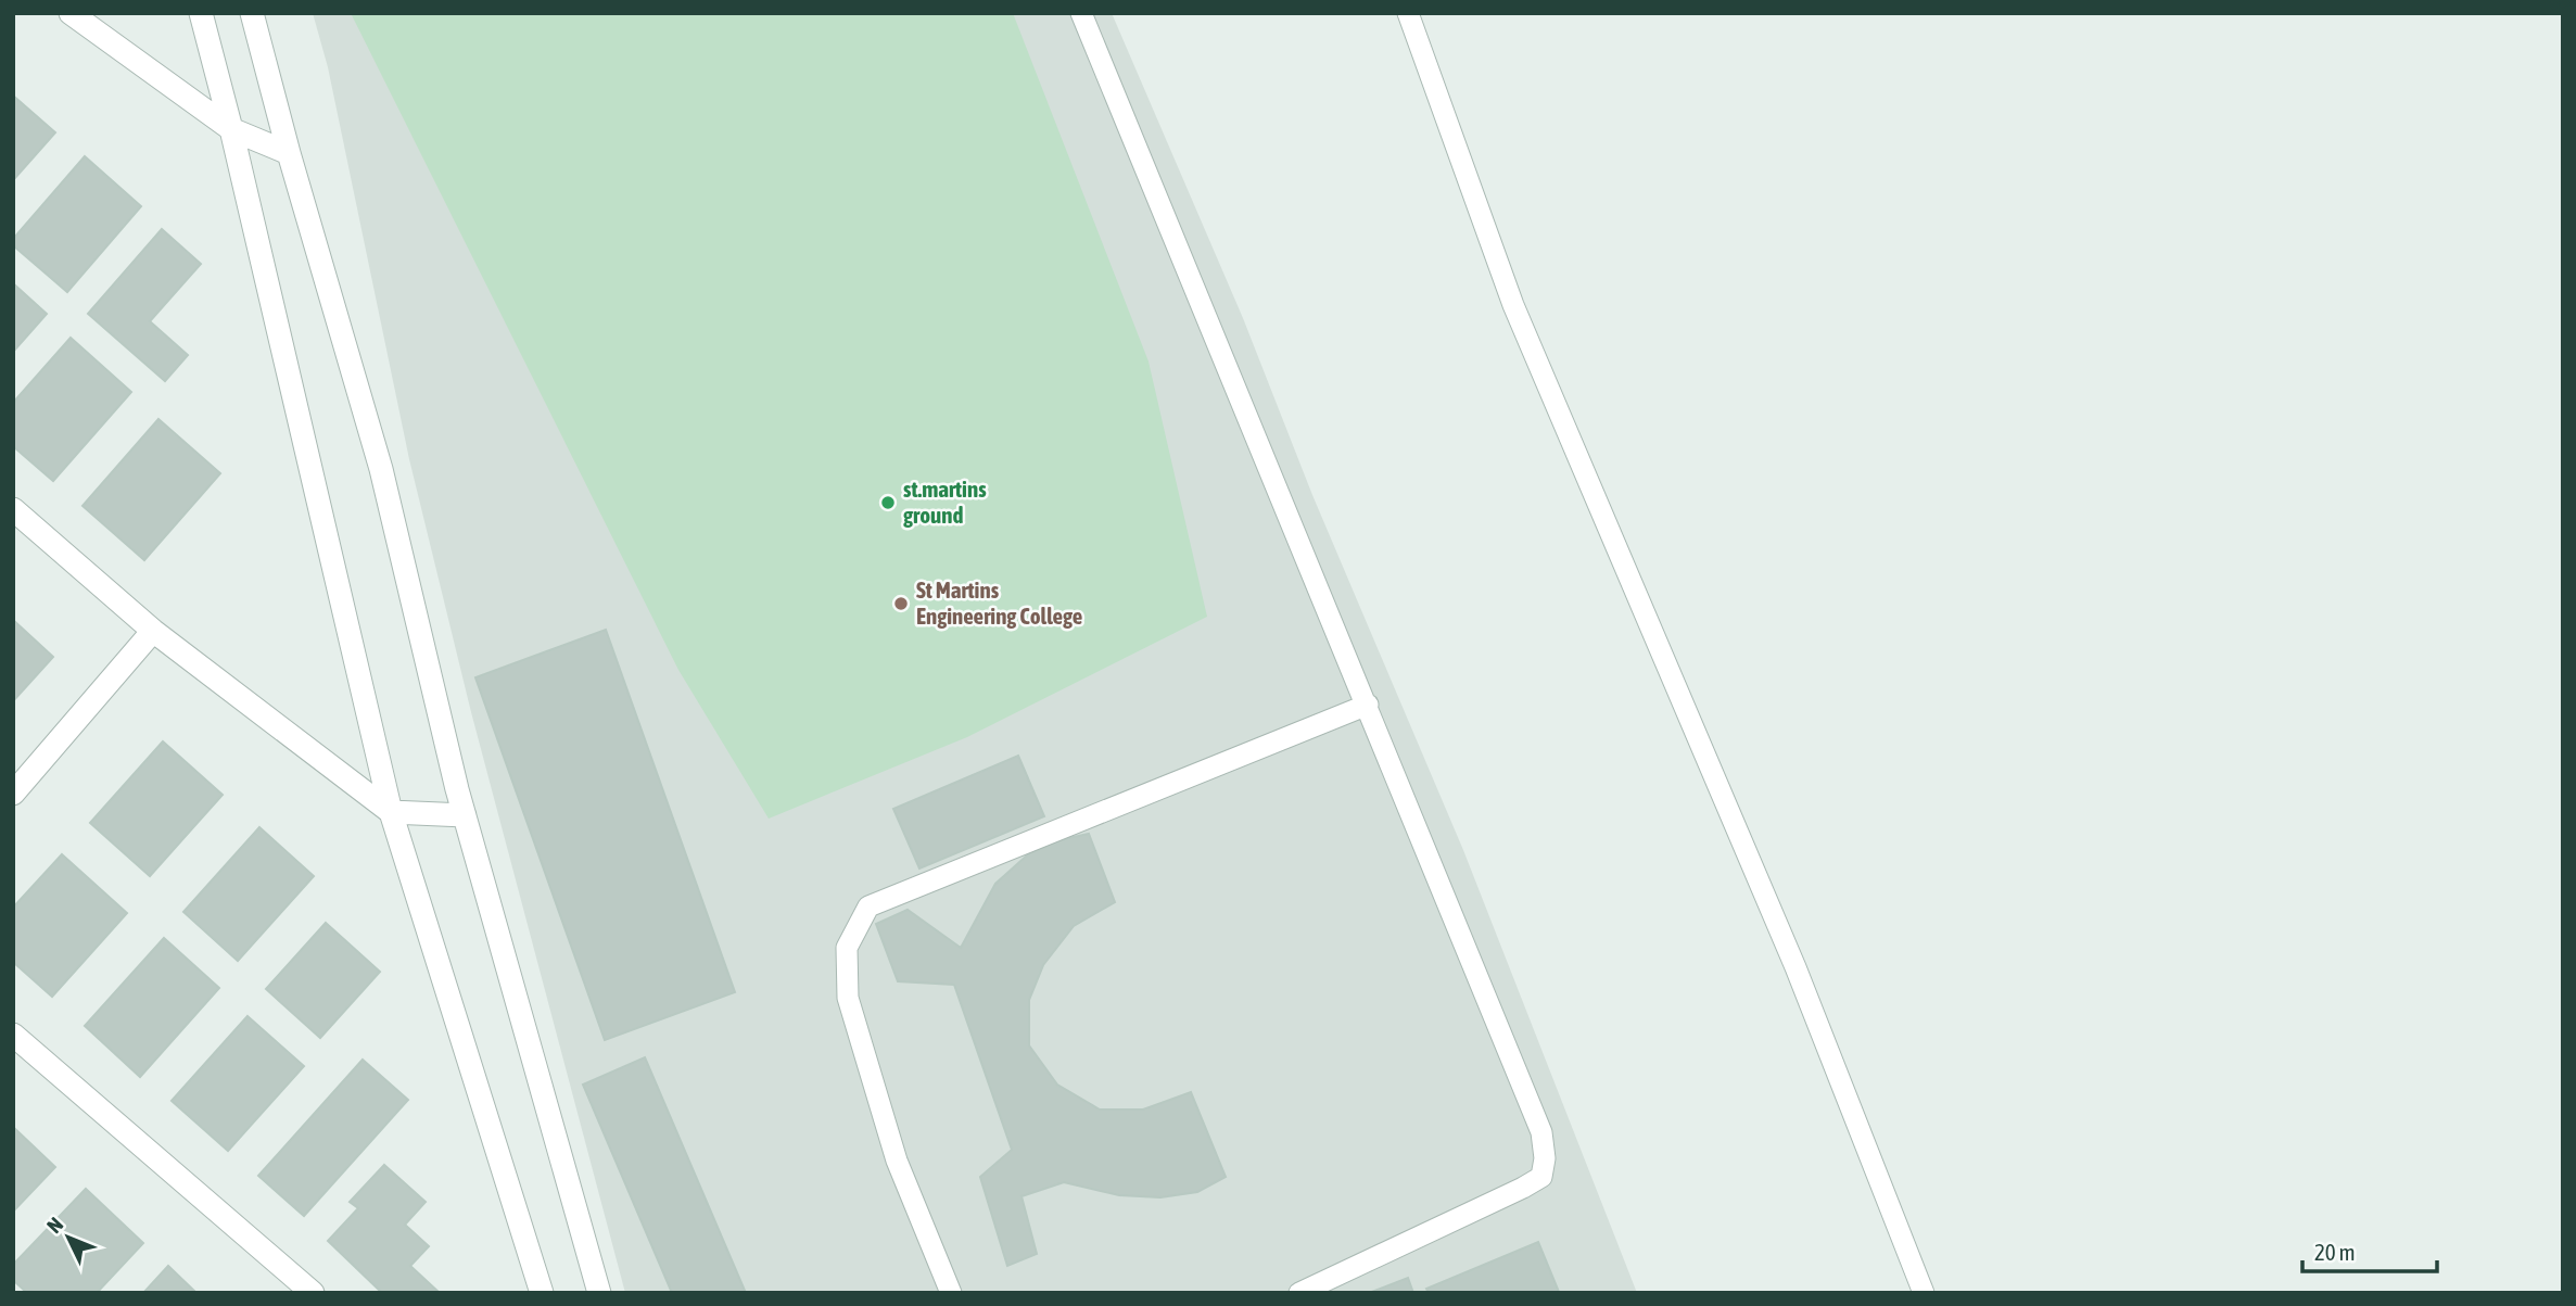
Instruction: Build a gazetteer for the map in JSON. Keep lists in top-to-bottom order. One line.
{"places":["st.martins ground","St Martins Engineering College"],"scale_bar":"20 m","north":"top left"}
